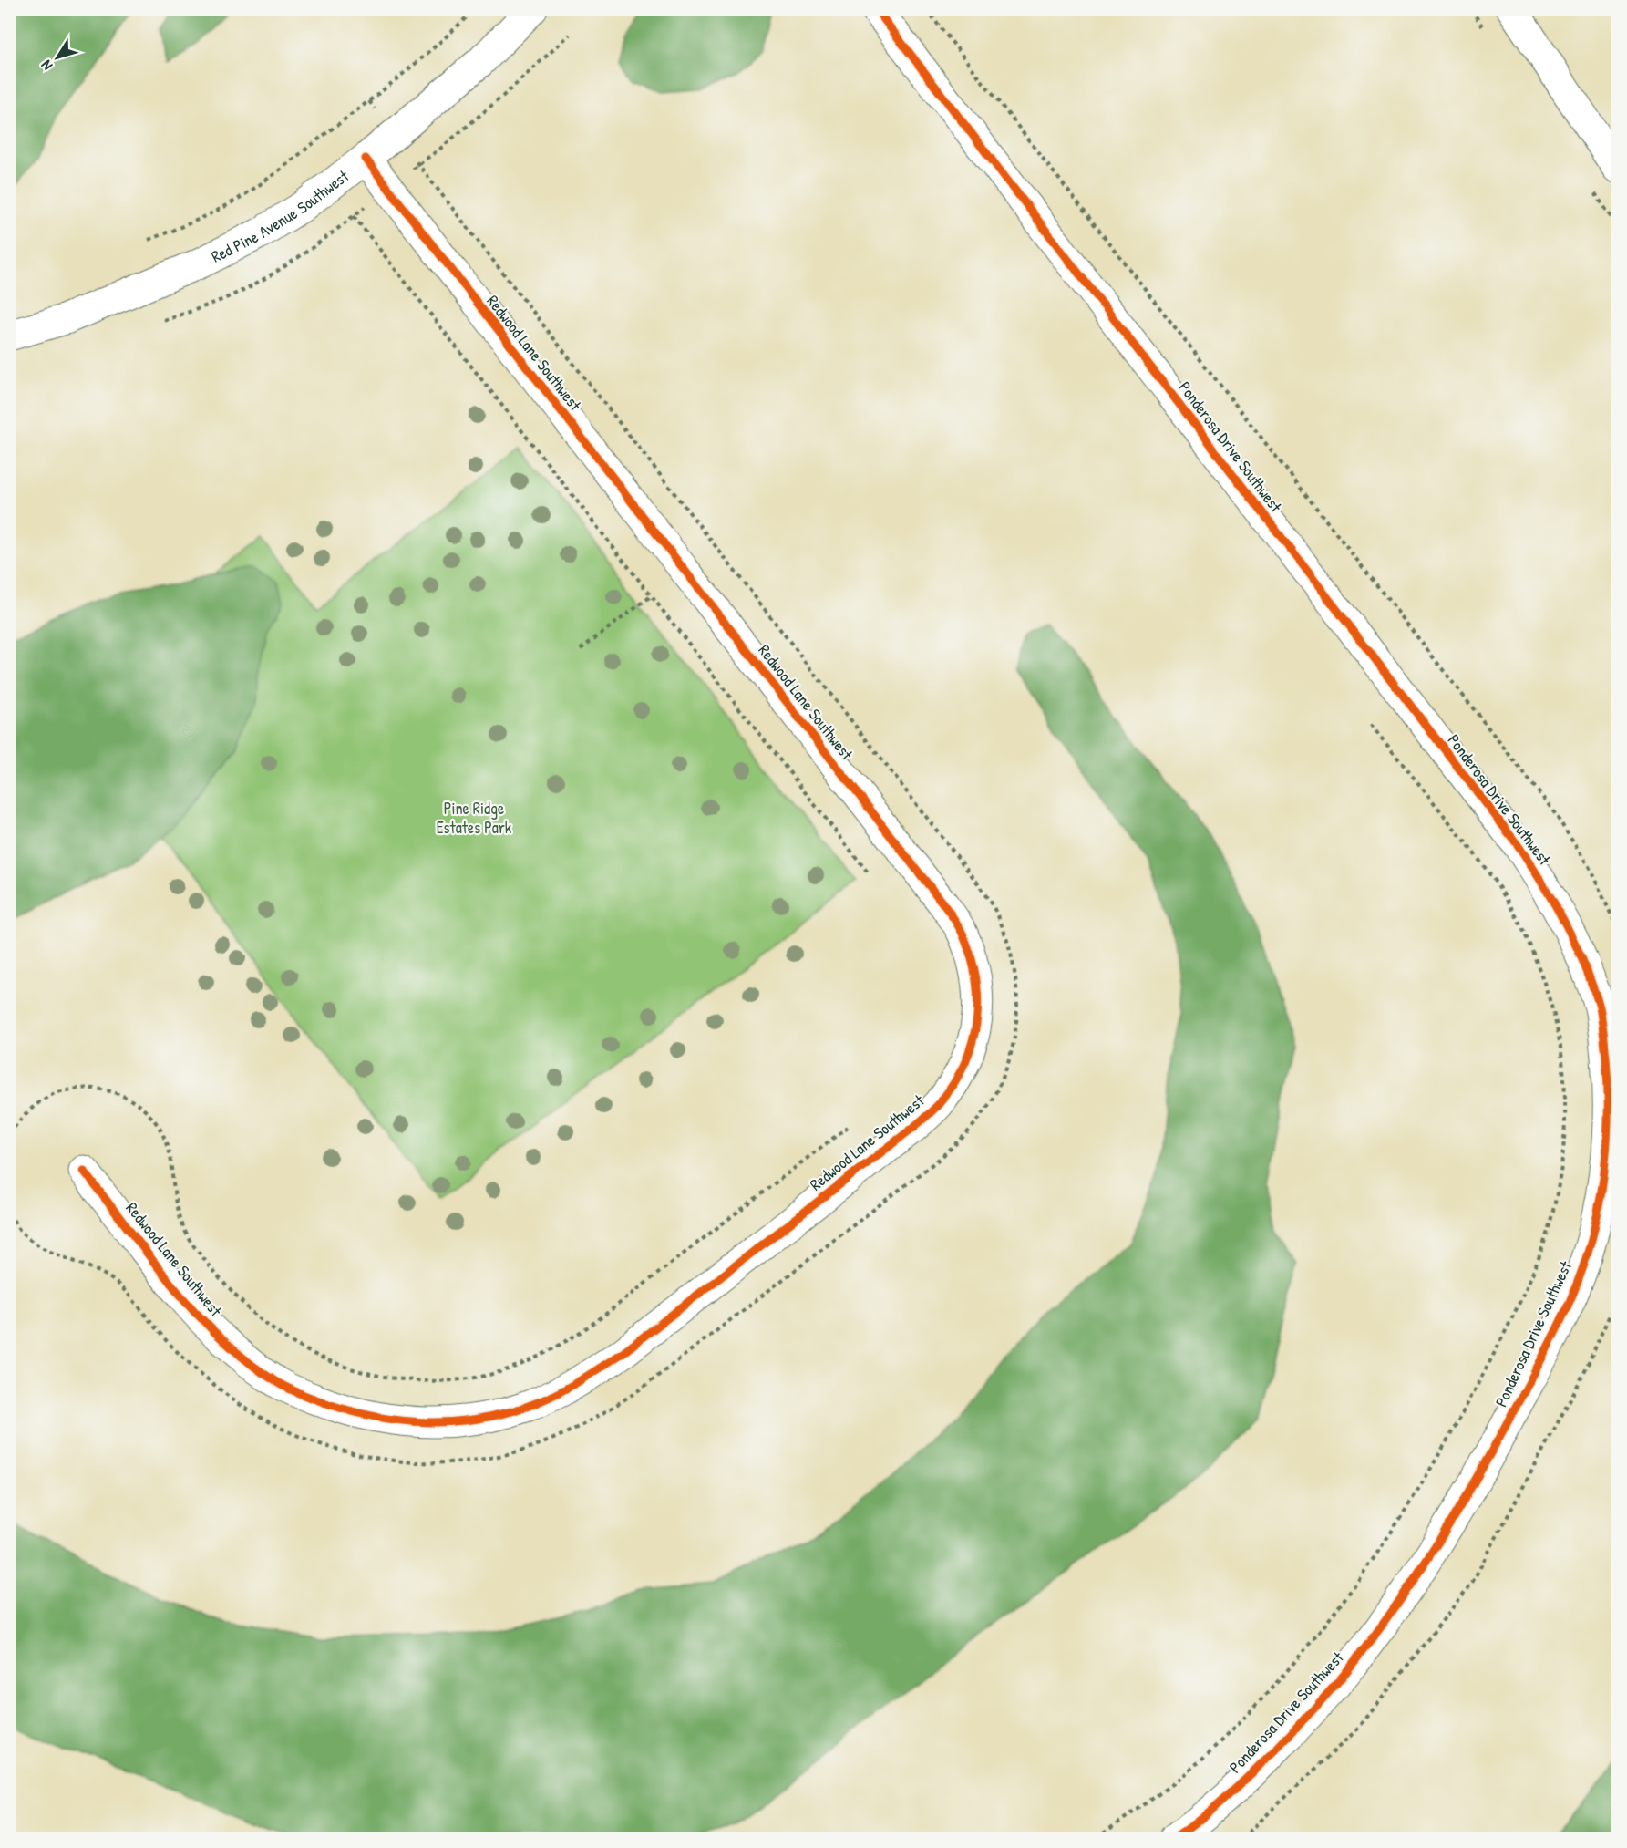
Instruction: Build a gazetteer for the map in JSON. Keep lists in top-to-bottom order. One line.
{"streets":{"street":["Red Pine Avenue Southwest","Redwood Lane Southwest","Ponderosa Drive Southwest"]},"crossings":[["Red Pine Avenue Southwest","Redwood Lane Southwest"]],"parks":["Pine Ridge Estates Park"],"north":"bottom left"}
